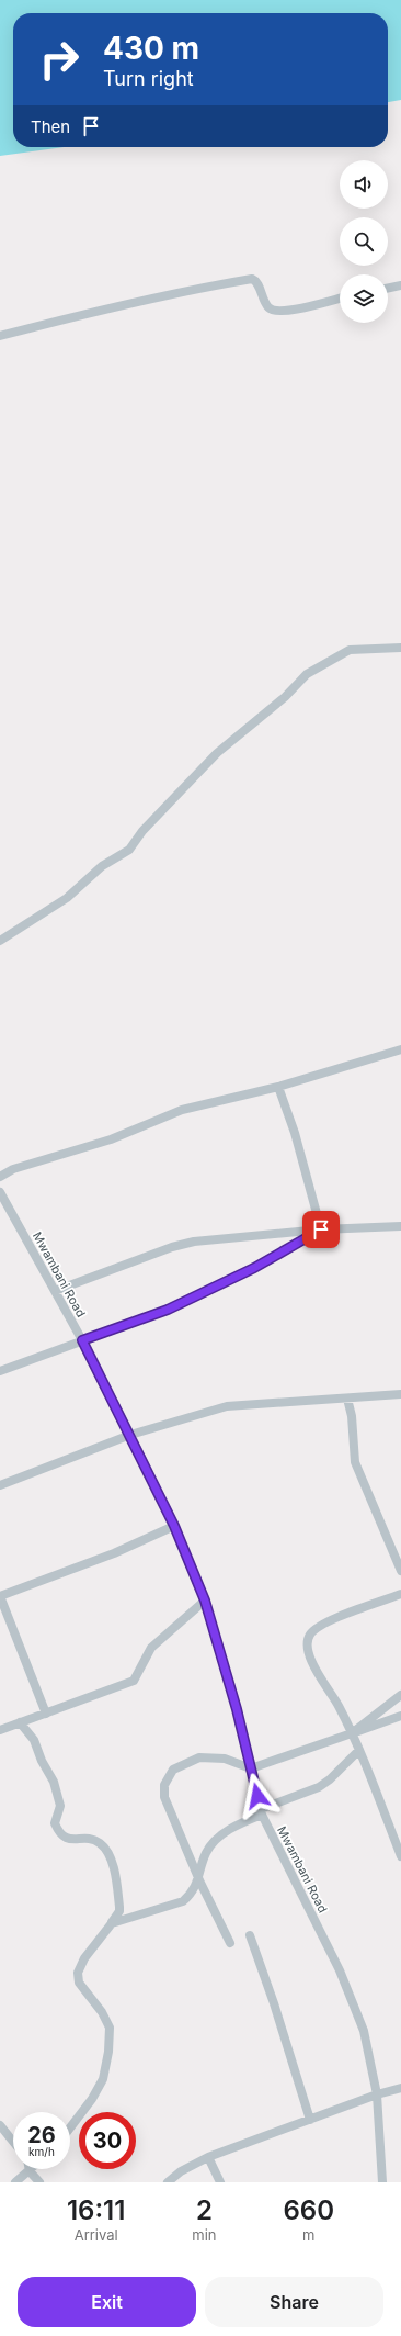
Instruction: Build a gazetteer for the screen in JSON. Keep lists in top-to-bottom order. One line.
{"streets":{"street":["Mwambani Road"]},"page":{"turn":["430 m","Turn right"],"then":"Then","speed":"26 km/h","limit":"30","eta":["16:11","Arrival","2","min","660","m"],"buttons":["Exit","Share"]}}
